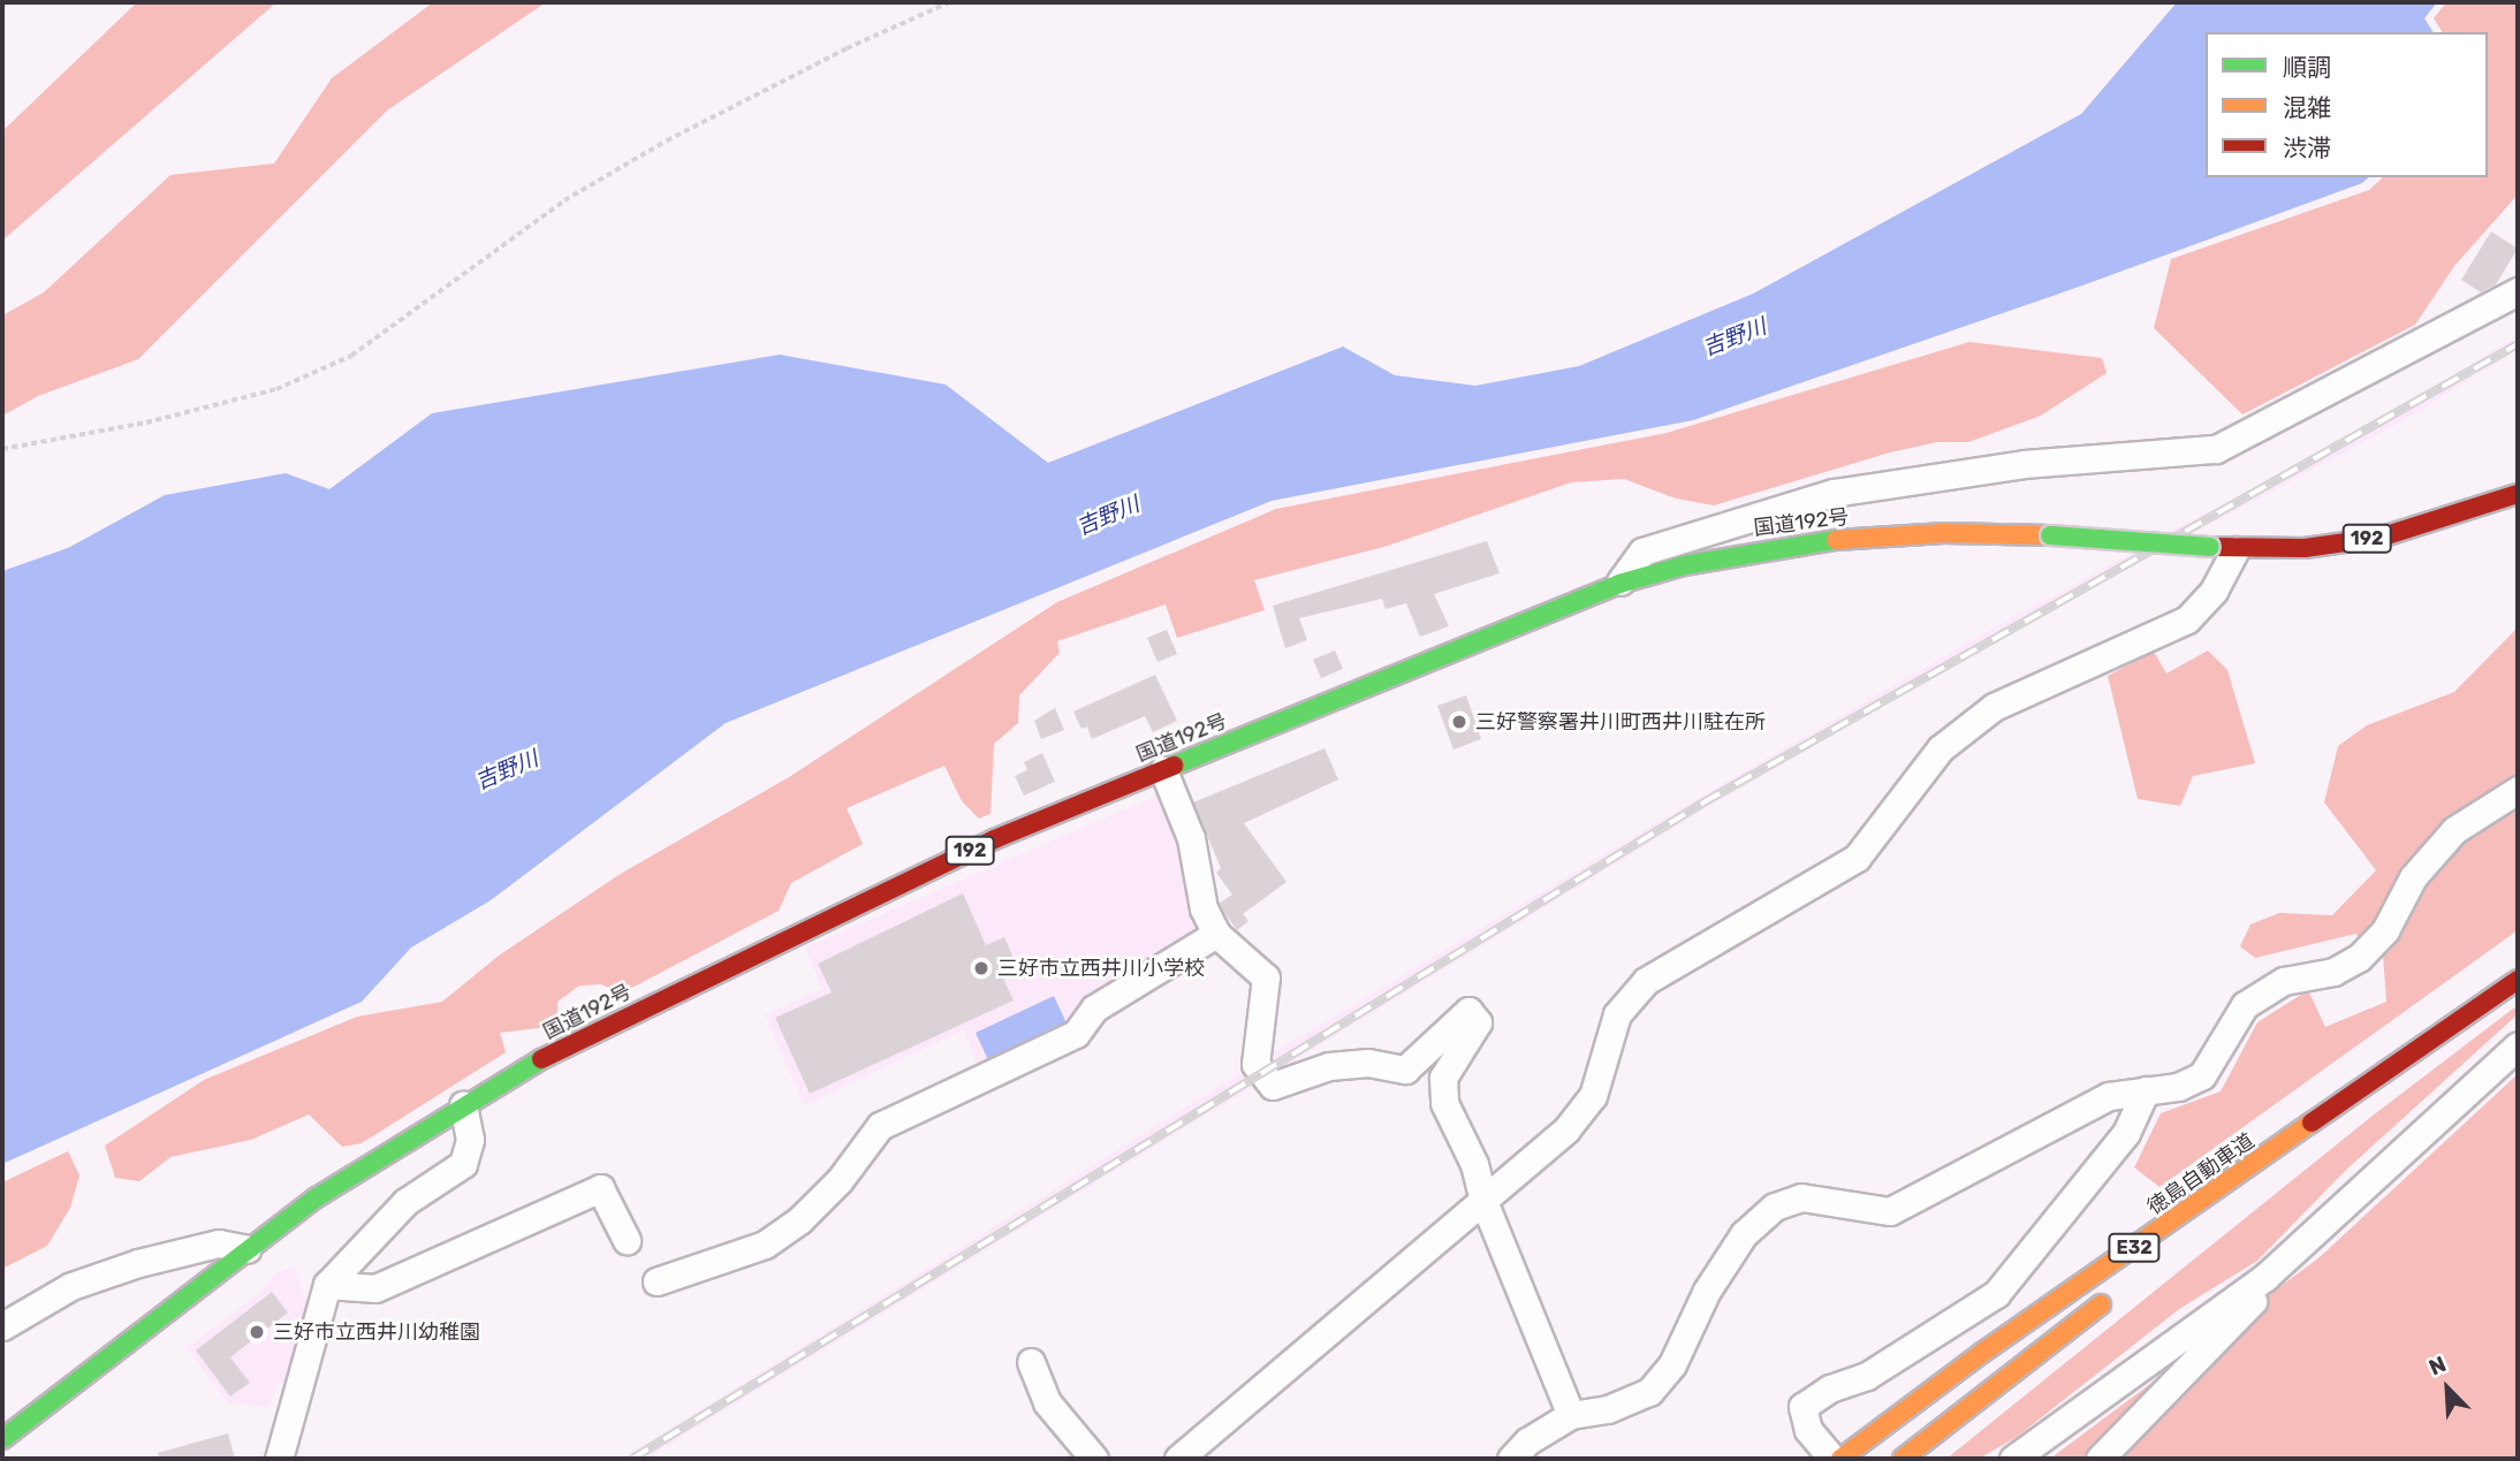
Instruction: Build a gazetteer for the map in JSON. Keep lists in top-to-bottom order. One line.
{"streets":{"highway":["国道192号","192","徳島自動車道","E32"]},"water":["吉野川"],"places":["三好警察署井川町西井川駐在所","三好市立西井川小学校","三好市立西井川幼稚園"],"legend":["順調","混雑","渋滞"],"north":"top left"}
